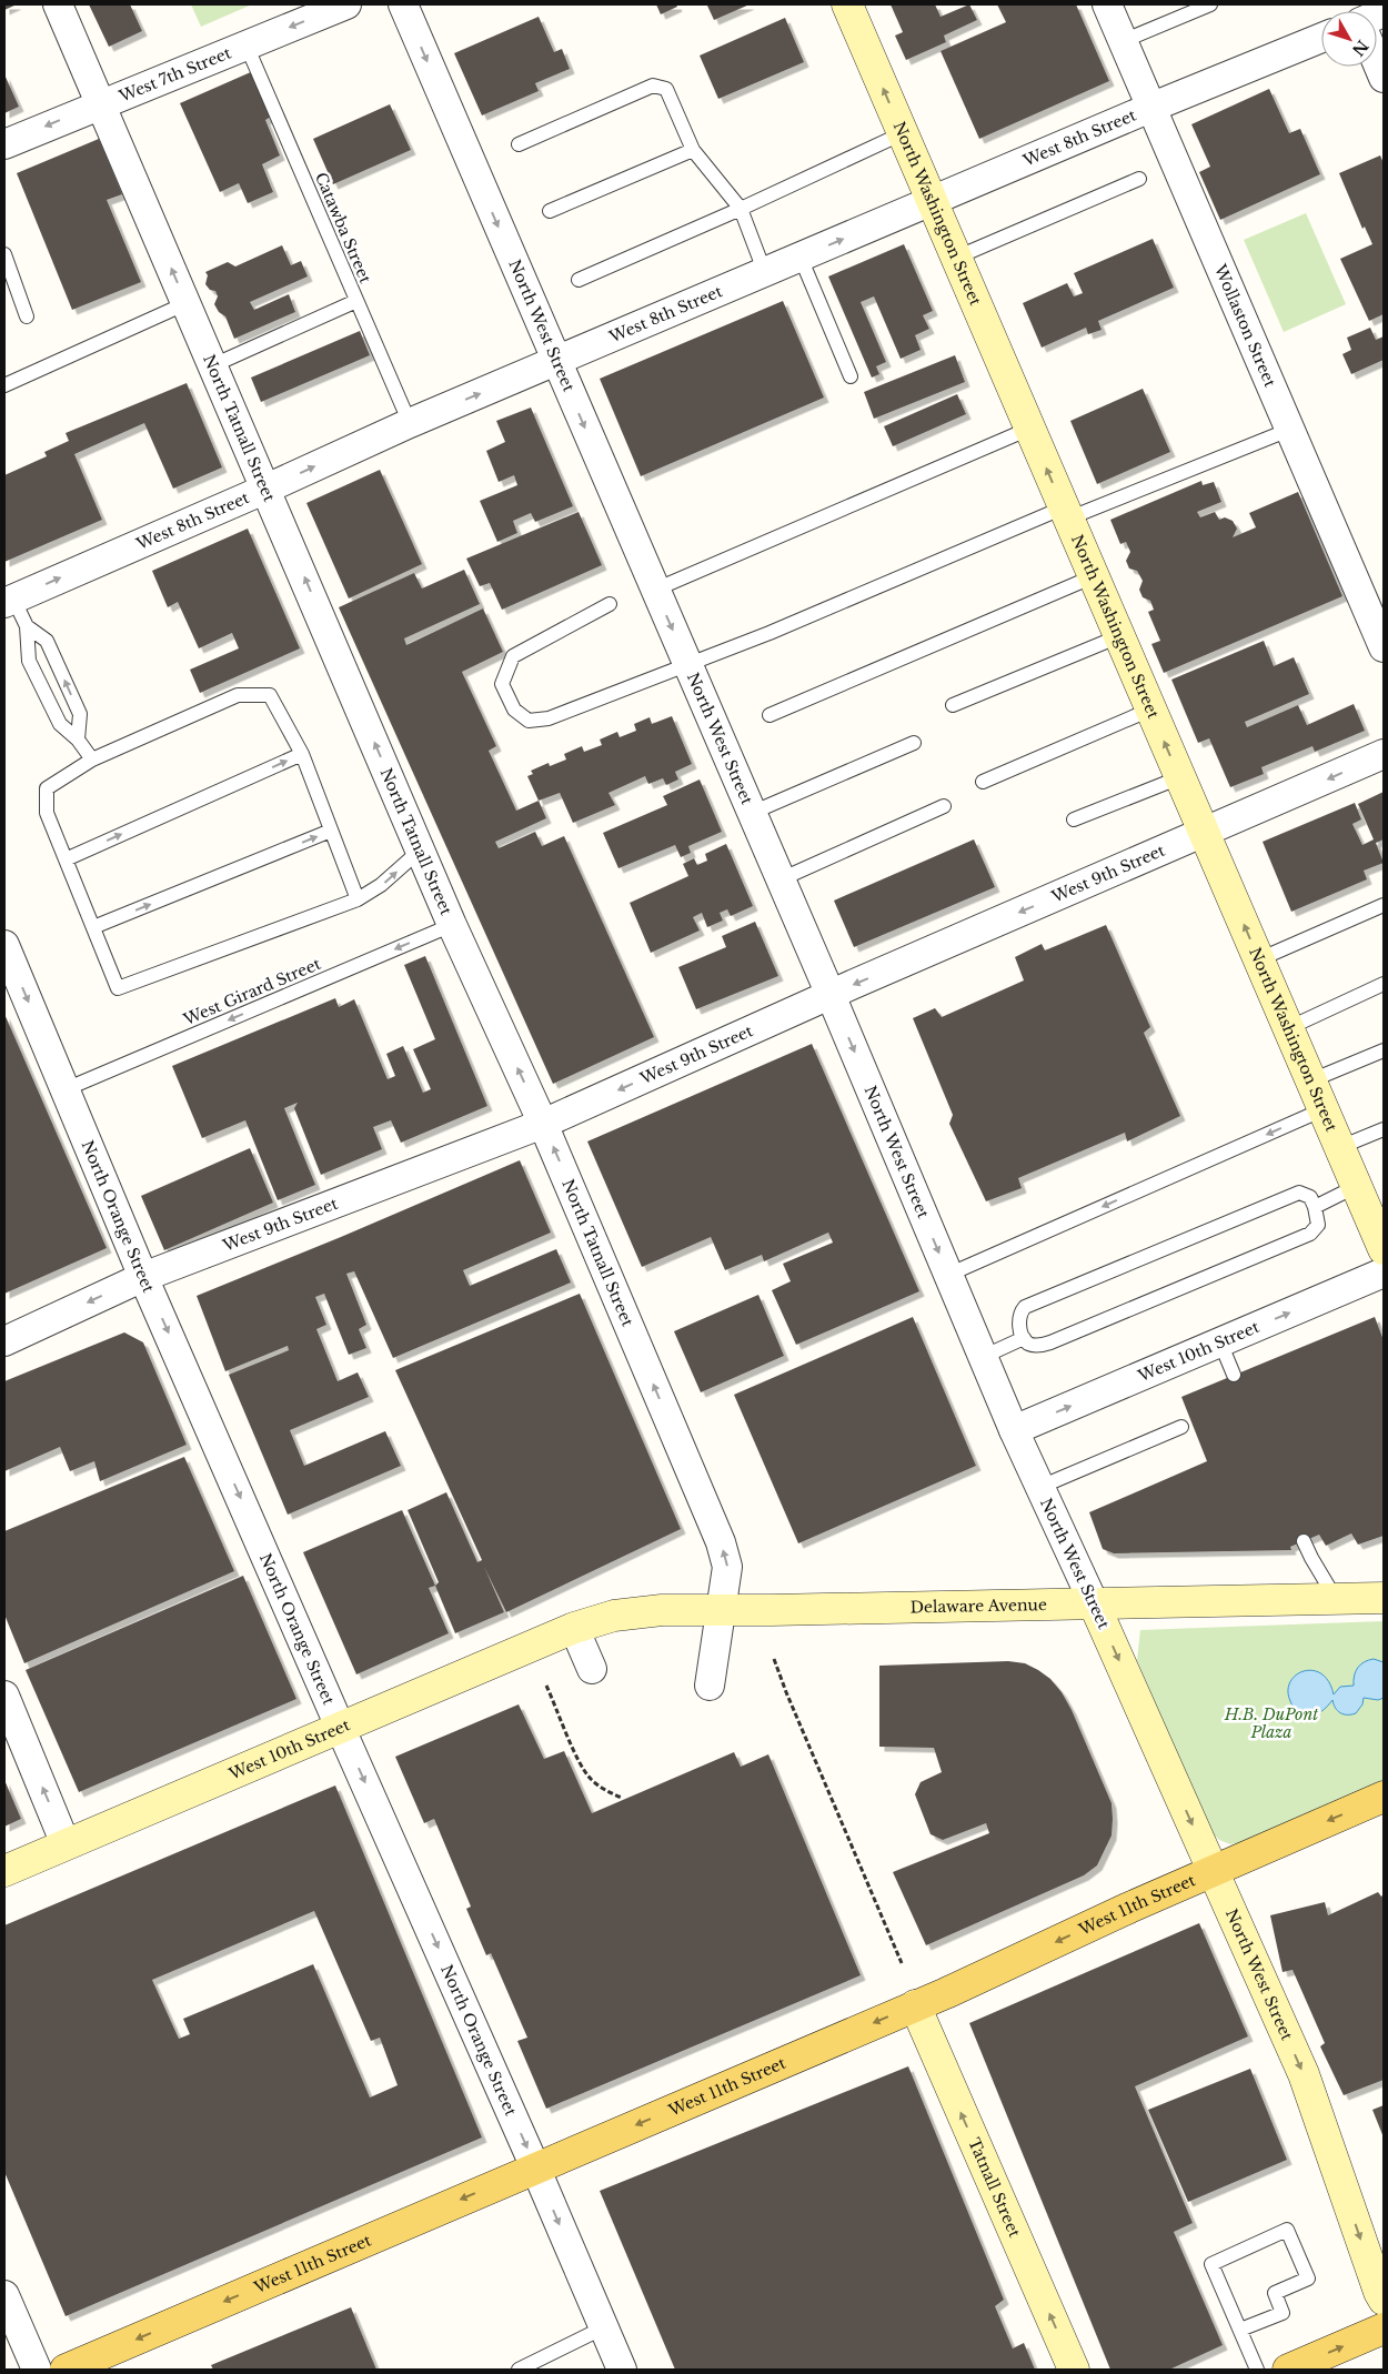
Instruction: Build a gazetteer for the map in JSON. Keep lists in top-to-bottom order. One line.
{"streets":{"main road":["North Washington Street","North West Street","West 10th Street","Delaware Avenue","West 11th Street","Tatnall Street"],"street":["West 7th Street","West 8th Street","Wollaston Street","North Tatnall Street","West 9th Street","North Orange Street"],"lane":["Catawba Street","West Girard Street"]},"crossings":[["West 7th Street","Catawba Street"],["West 7th Street","North Tatnall Street"],["West 8th Street","North Washington Street"],["West 8th Street","Catawba Street"],["West 8th Street","North West Street"],["West 8th Street","Wollaston Street"],["West 8th Street","North Tatnall Street"],["North Washington Street","West 9th Street"],["North West Street","West 9th Street"],["North West Street","West 10th Street"],["North West Street","Delaware Avenue"],["North West Street","West 11th Street"],["North Tatnall Street","West 9th Street"],["North Tatnall Street","West Girard Street"],["North Tatnall Street","Delaware Avenue"],["West 9th Street","North Orange Street"],["West Girard Street","North Orange Street"],["North Orange Street","West 10th Street"],["North Orange Street","West 11th Street"],["West 10th Street","Delaware Avenue"],["West 11th Street","Tatnall Street"]],"one_way":["West 7th Street","West 8th Street","North West Street","North Tatnall Street","West 9th Street","West Girard Street","North Orange Street","West 10th Street","West 11th Street","Tatnall Street"],"parks":["H.B. DuPont Plaza"],"north":"bottom right"}
